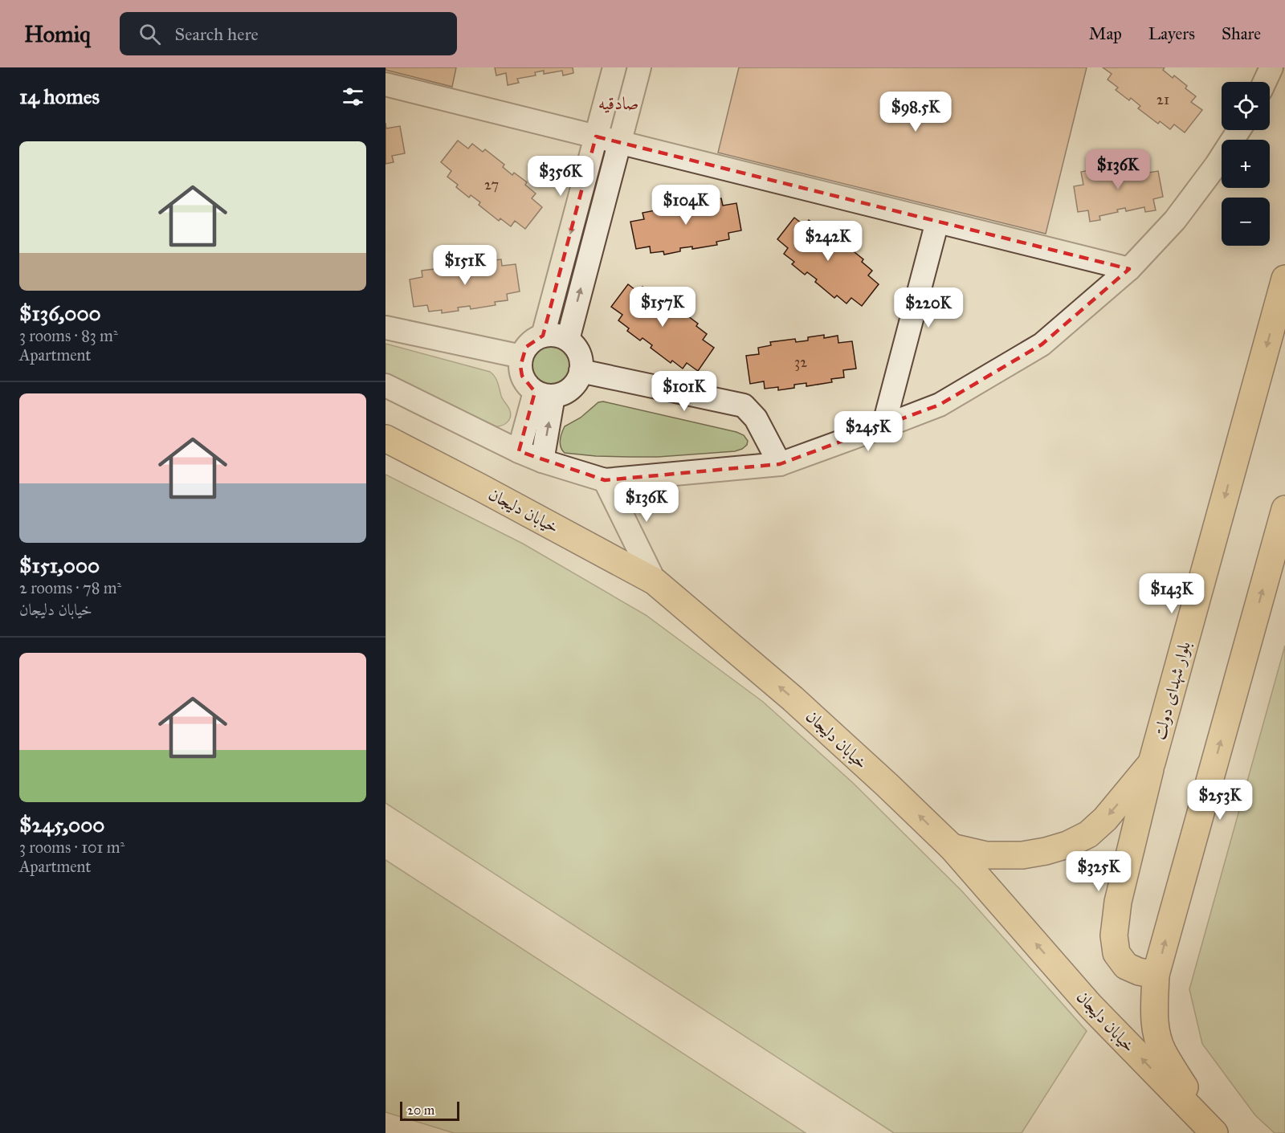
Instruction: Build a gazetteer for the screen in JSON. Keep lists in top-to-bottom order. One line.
{"streets":{"main road":["خیابان دلیجان","بلوار شهدای دولت"]},"crossings":[["خیابان دلیجان","بلوار شهدای دولت"]],"one_way":["خیابان دلیجان"],"districts":["صادقیه"],"house_numbers":["21","27","32"],"scale_bar":"20 m","page":{"header":"Homiq","search":"Search here","nav":["Map","Layers","Share"],"heading":"14 homes","map_buttons":["+","−"],"price":["$98.5K","$136K","$356K","$104K","$242K","$151K","$157K","$220K","$101K","$245K","$136K","$143K","$253K","$325K"],"list":[{"name":"$136,000","note":"3 rooms · 83 m² · Apartment"},{"name":"$151,000","note":"2 rooms · 78 m² · خیابان دلیجان"},{"name":"$245,000","note":"3 rooms · 101 m² · Apartment"}],"scale":"20 m"}}
